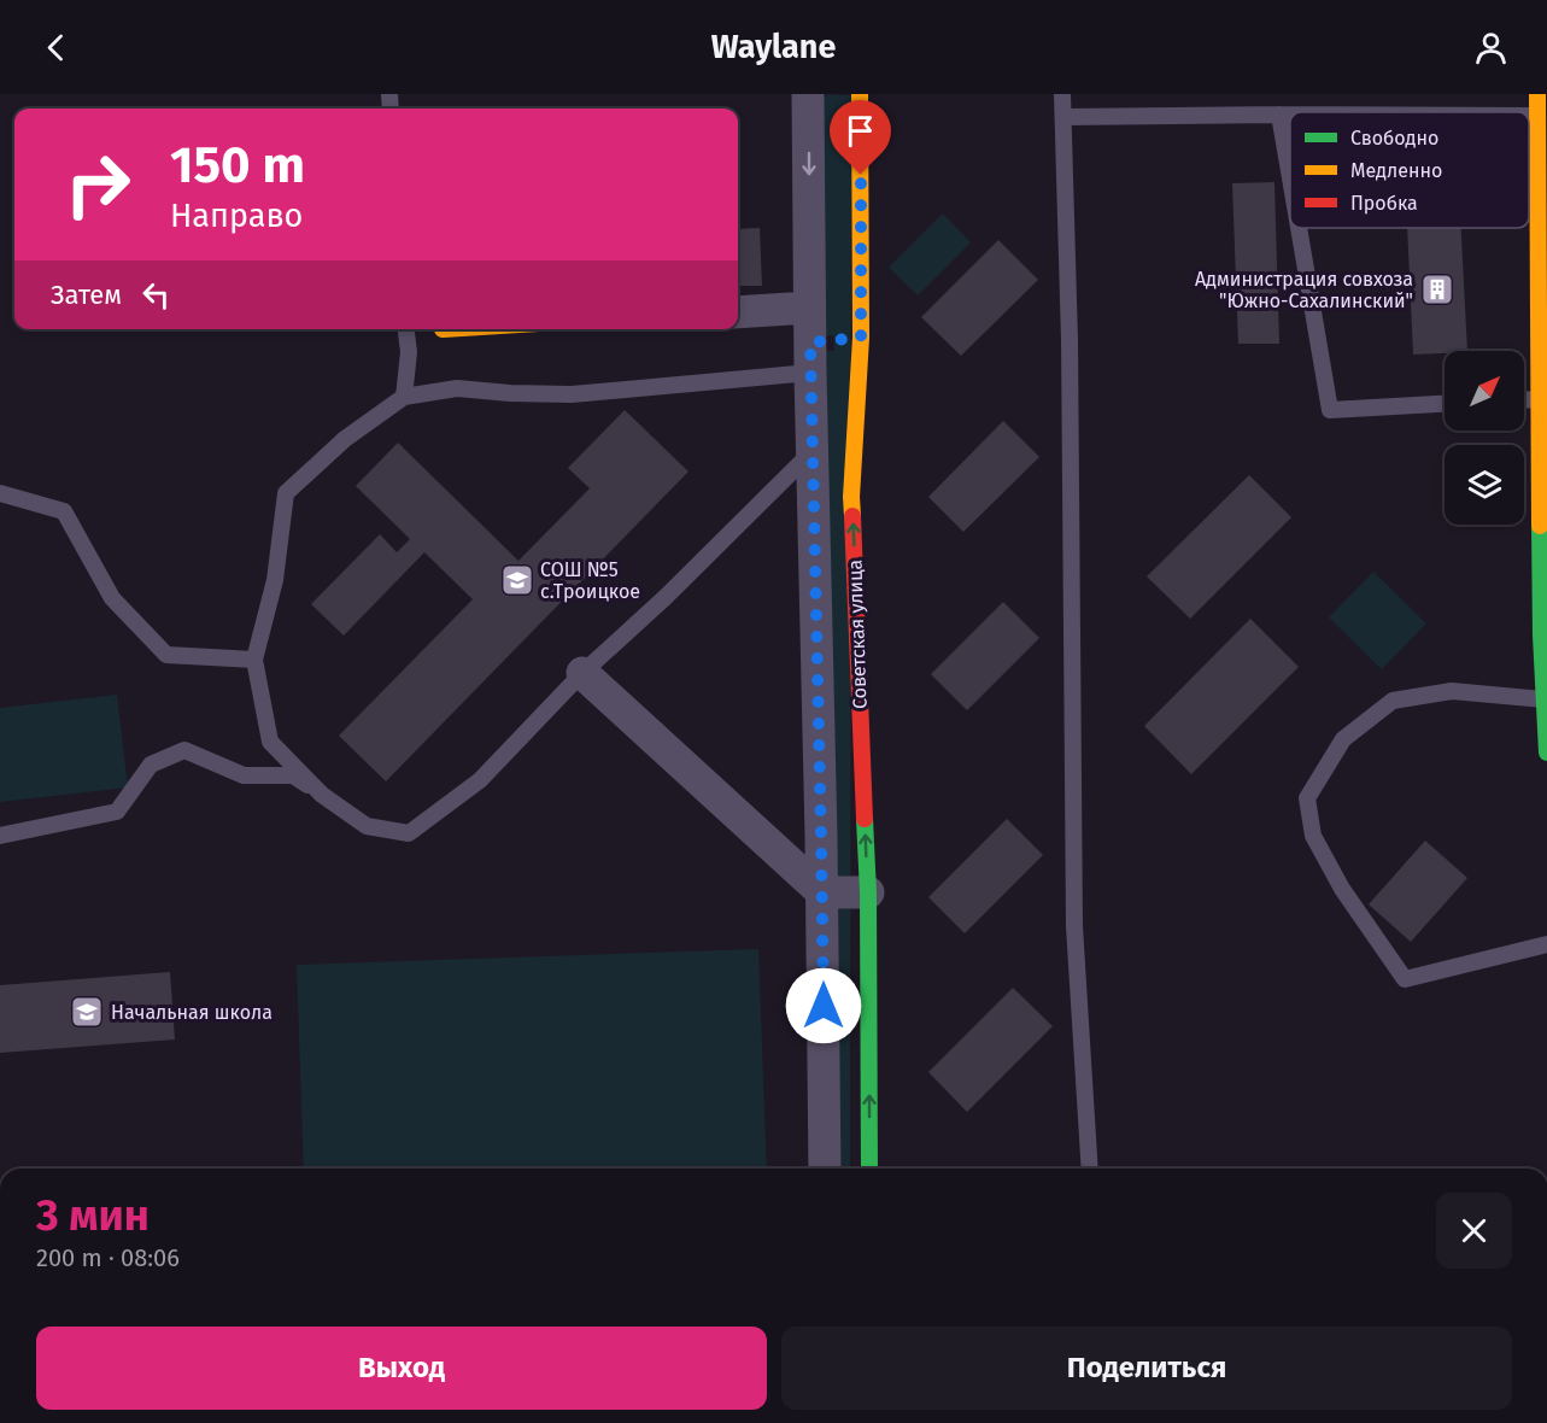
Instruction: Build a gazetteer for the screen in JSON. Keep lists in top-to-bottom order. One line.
{"streets":{"street":["Советская улица"]},"places":{"building":["Администрация совхоза \"Южно-Сахалинский\""],"school or university":["СОШ №5 с.Троицкое","Начальная школа"]},"legend":["Свободно","Медленно","Пробка"],"north":"top right","page":{"header":"Waylane","turn":["150 m","Направо"],"then":"Затем","heading":["3 мин","200 m · 08:06"],"buttons":["Выход","Поделиться"]}}
